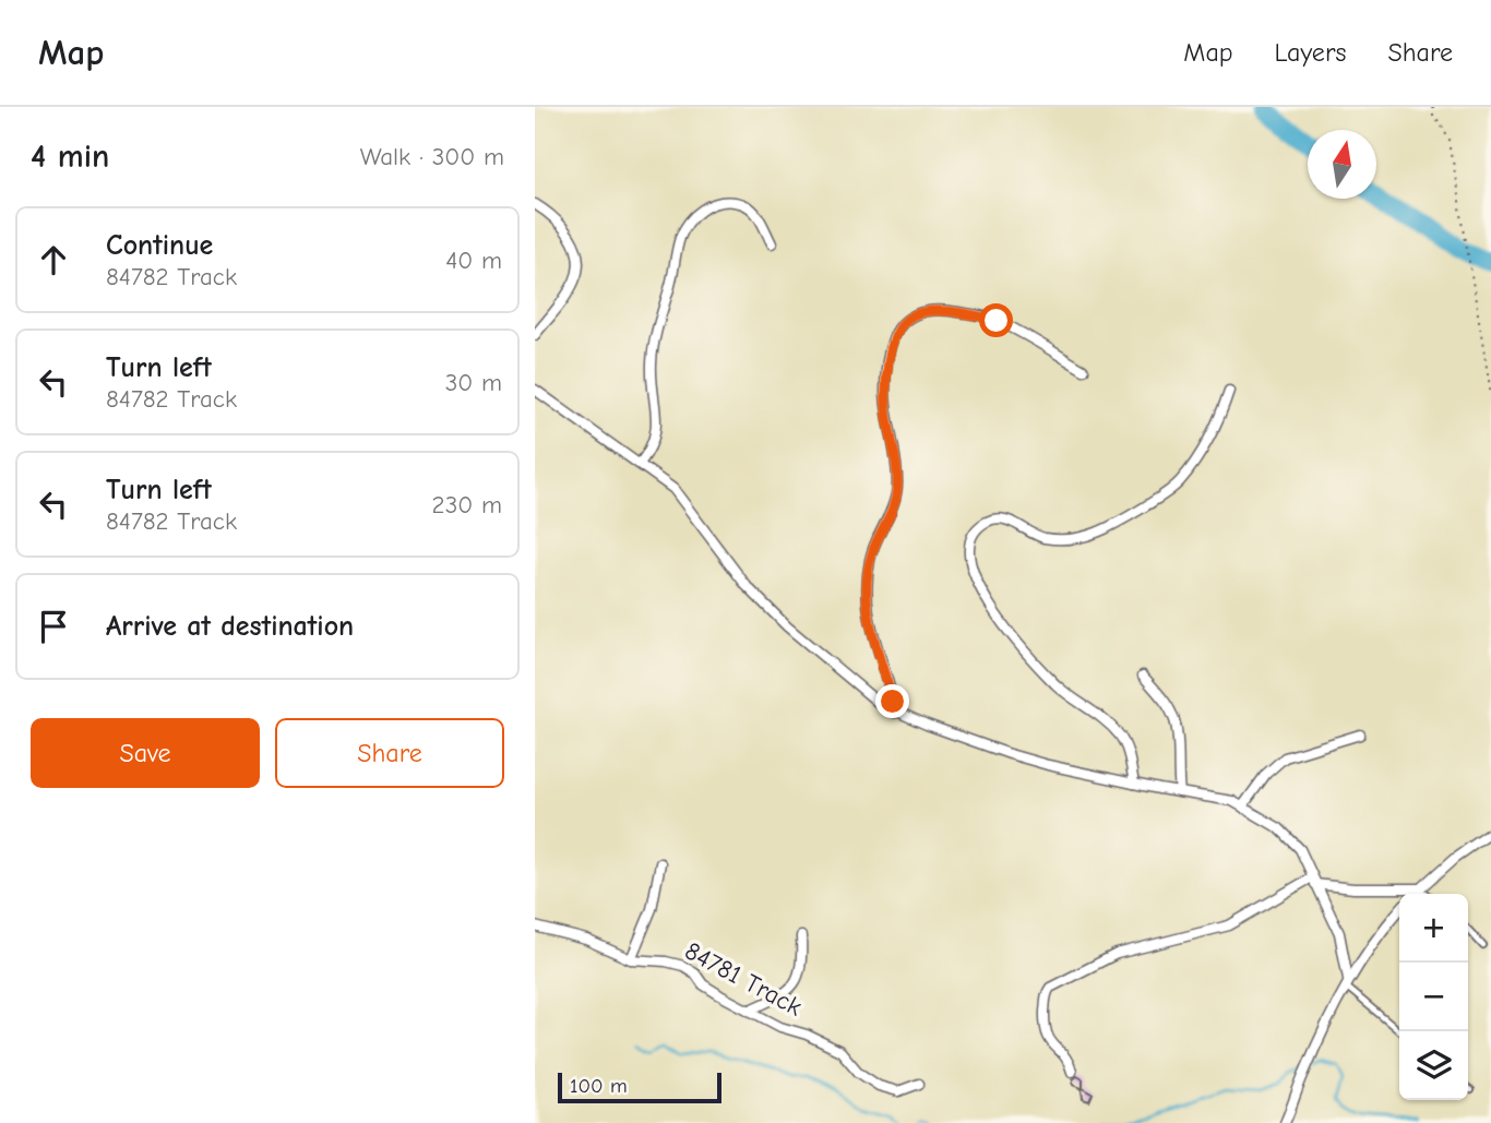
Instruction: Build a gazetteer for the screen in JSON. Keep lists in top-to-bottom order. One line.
{"streets":{"street":["84781 Track"]},"scale_bar":"100 m","north":"top","page":{"header":"Map","nav":["Map","Layers","Share"],"heading":["4 min","Walk · 300 m"],"list":[["Continue","84782 Track","40 m"],["Turn left","84782 Track","30 m"],["Turn left","84782 Track","230 m"],"Arrive at destination"],"buttons":["Save","Share"],"map_buttons":["+","−"],"scale":"100 m"}}
